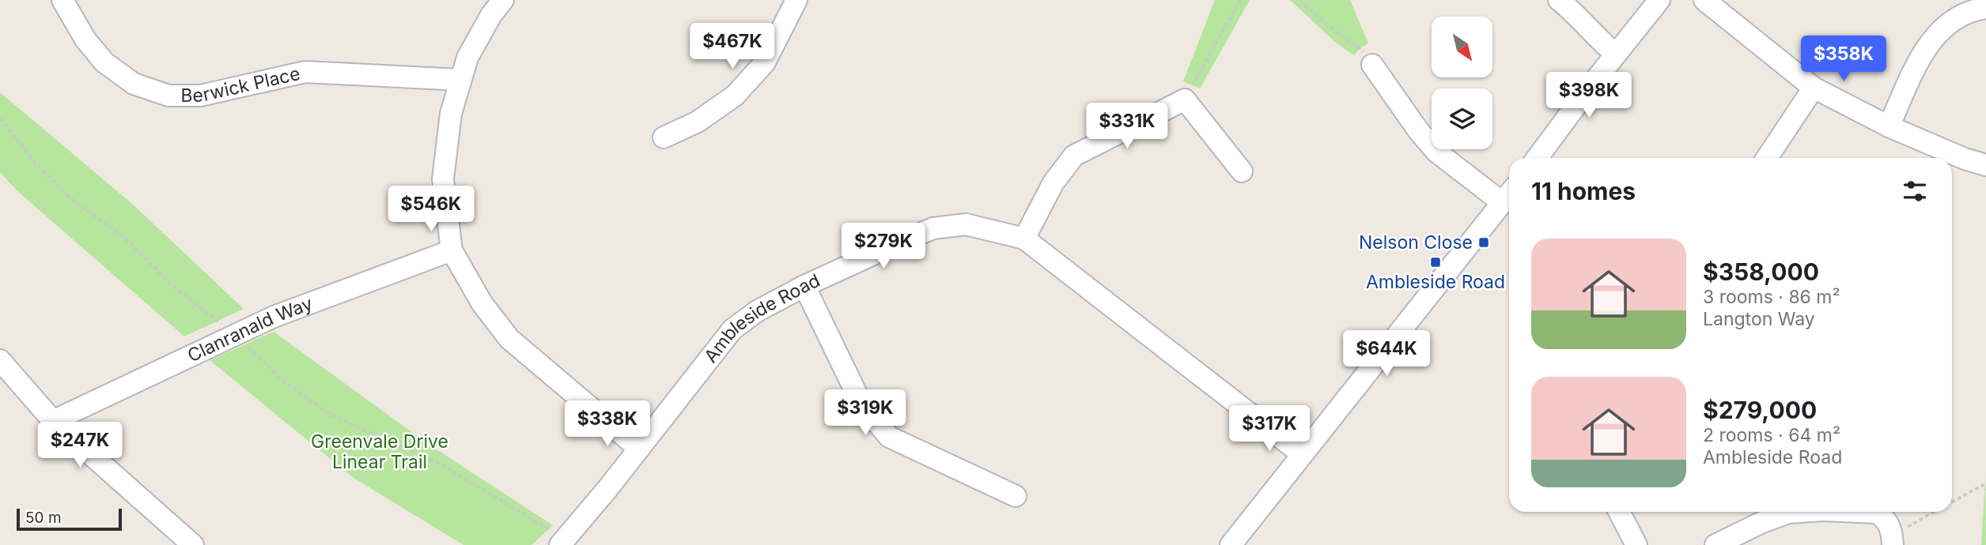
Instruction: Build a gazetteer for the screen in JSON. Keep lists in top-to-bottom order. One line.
{"streets":{"street":["Berwick Place","Ambleside Road","Clanranald Way"]},"parks":["Greenvale Drive Linear Trail"],"places":{"transit":["Nelson Close","Ambleside Road"]},"scale_bar":"50 m","north":"bottom right","page":{"price":["$467K","$358K","$398K","$331K","$546K","$279K","$644K","$319K","$338K","$317K","$247K"],"heading":"11 homes","list":[{"name":"$358,000","note":"3 rooms · 86 m² · Langton Way"},{"name":"$279,000","note":"2 rooms · 64 m² · Ambleside Road"}],"scale":"50 m"}}
